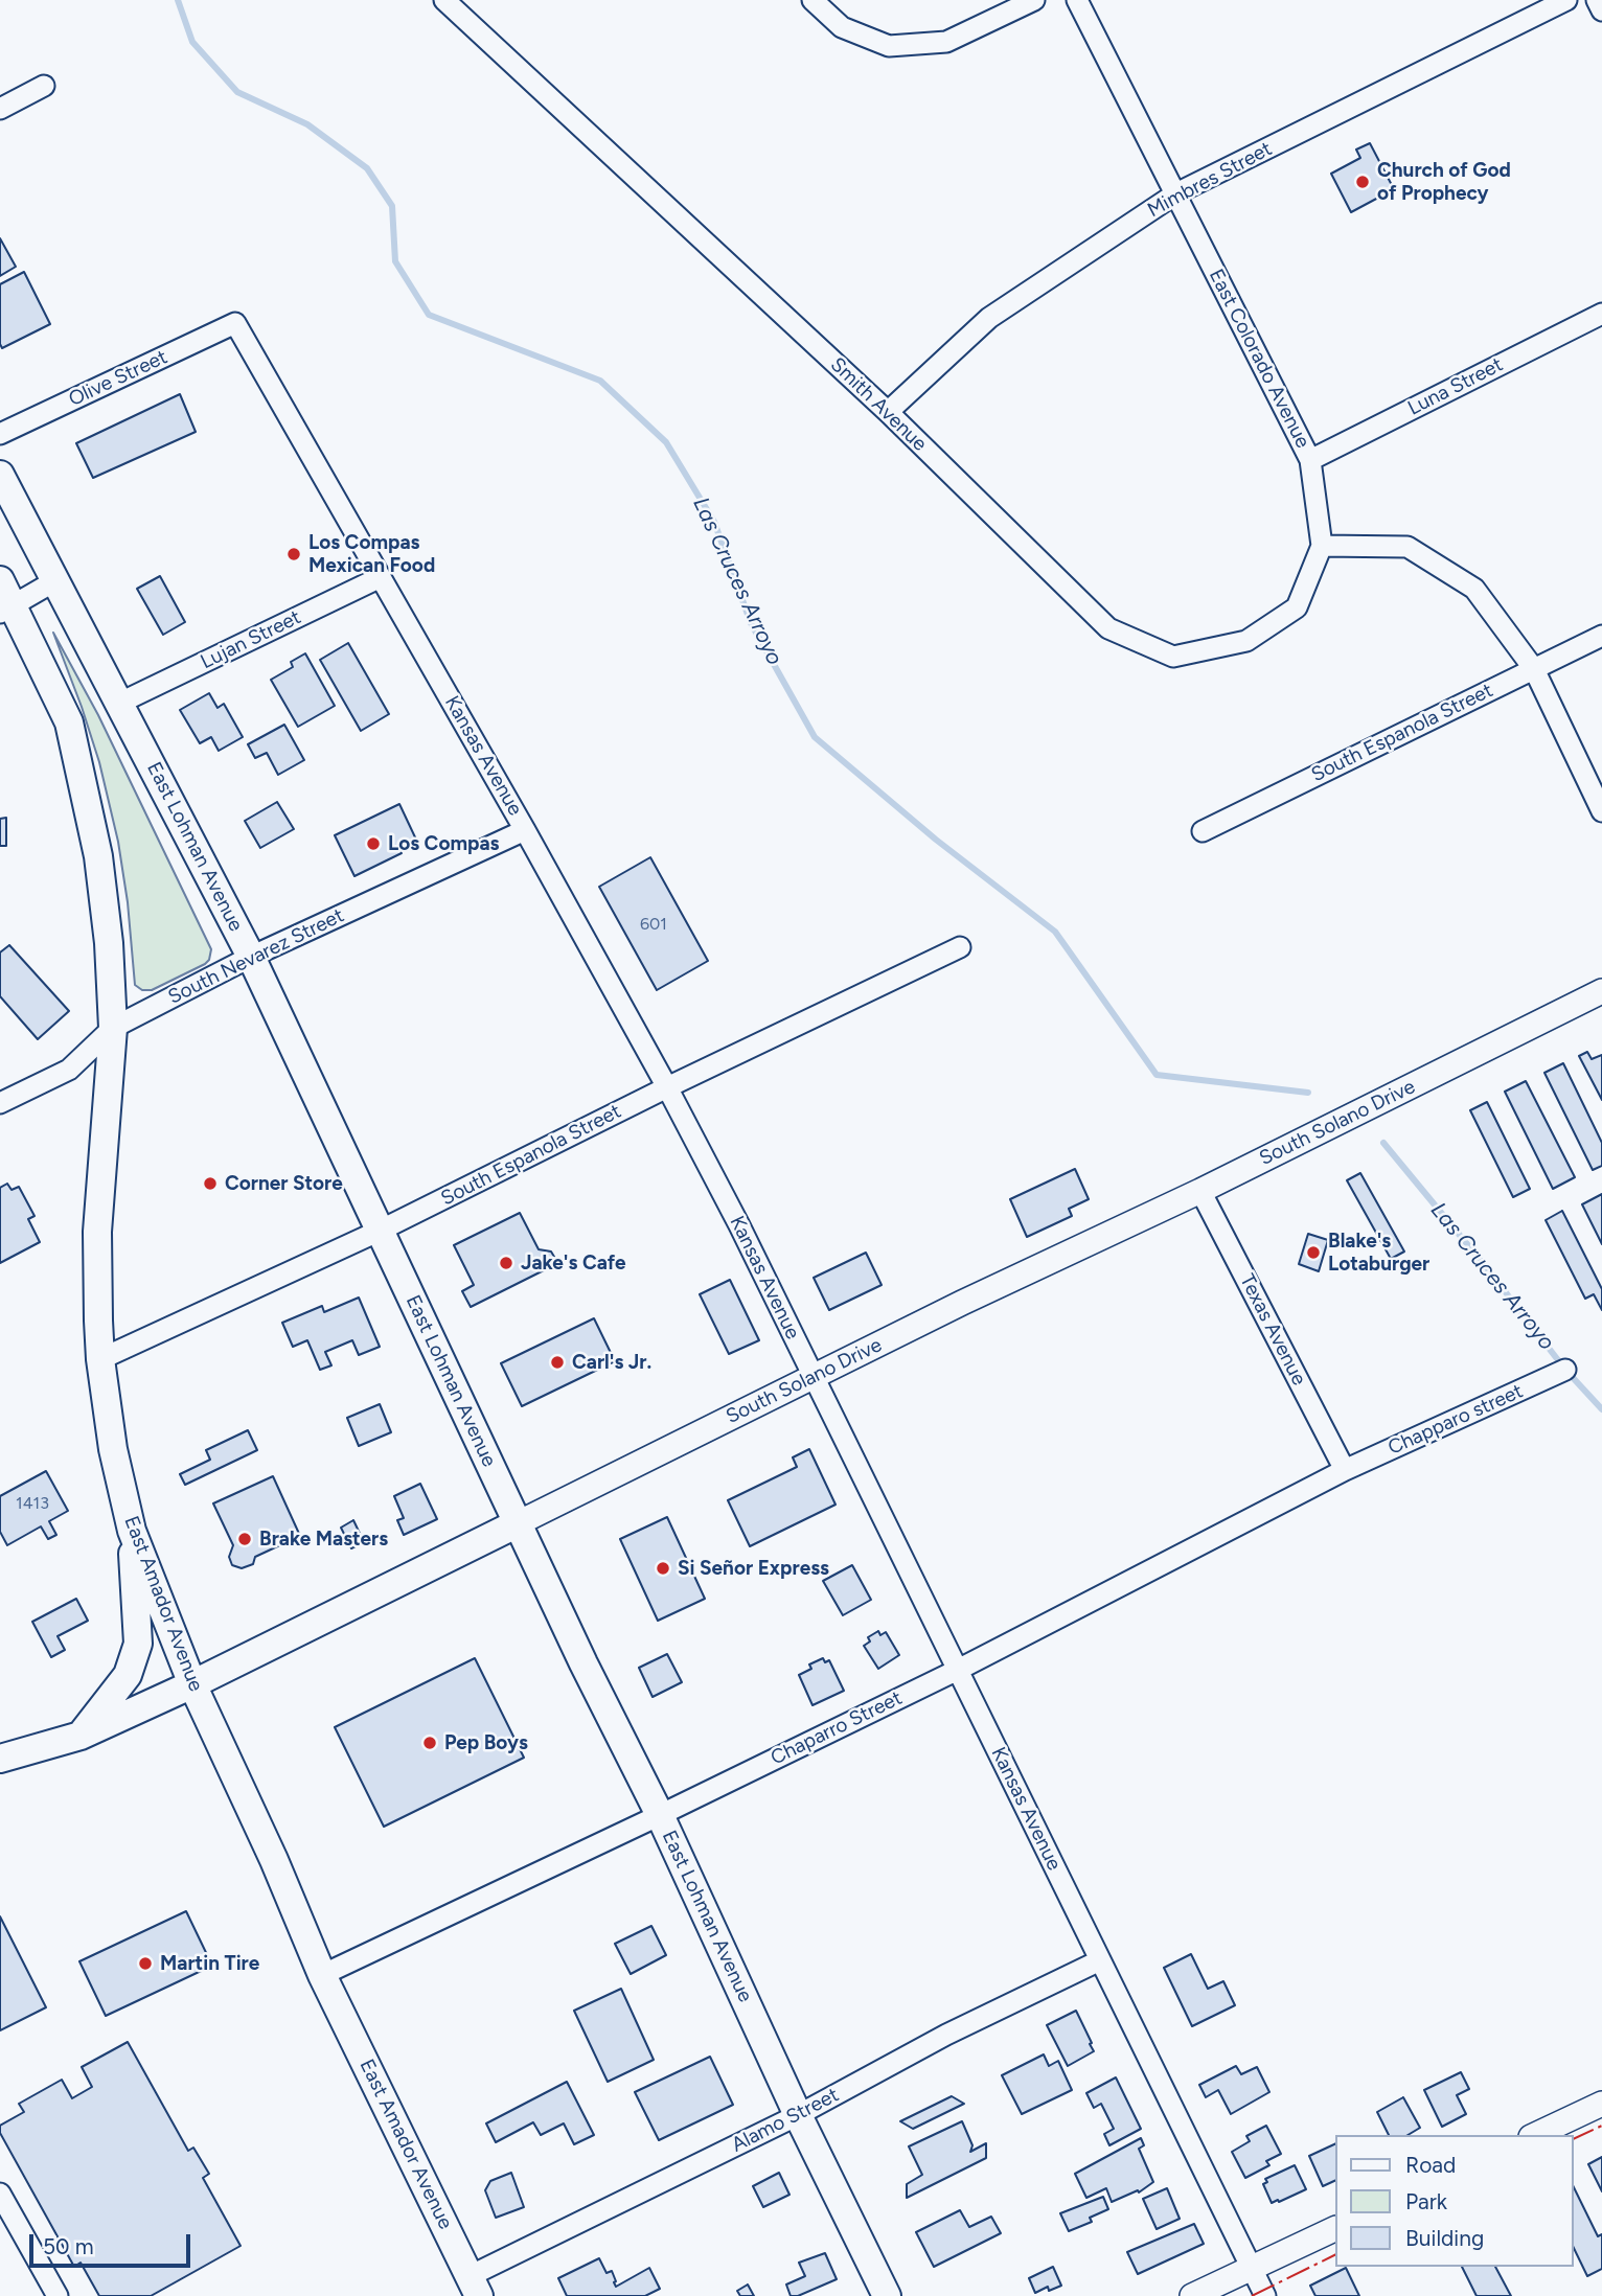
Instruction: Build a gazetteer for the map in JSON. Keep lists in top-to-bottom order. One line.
{"streets":{"main road":["East Lohman Avenue","South Solano Drive","East Amador Avenue"],"street":["Mimbres Street","East Colorado Avenue","Olive Street","Luna Street","Smith Avenue","Lujan Street","South Espanola Street","Kansas Avenue","South Nevarez Street","Texas Avenue","Chapparo street","Chaparro Street","Alamo Street"]},"crossings":[["Mimbres Street","East Colorado Avenue"],["Mimbres Street","Smith Avenue"],["East Colorado Avenue","Luna Street"],["East Colorado Avenue","Smith Avenue"],["Olive Street","Kansas Avenue"],["Lujan Street","Kansas Avenue"],["Lujan Street","East Lohman Avenue"],["South Espanola Street","Kansas Avenue"],["South Espanola Street","East Lohman Avenue"],["South Espanola Street","East Amador Avenue"],["Kansas Avenue","South Nevarez Street"],["Kansas Avenue","South Solano Drive"],["Kansas Avenue","Chaparro Street"],["Kansas Avenue","Alamo Street"],["East Lohman Avenue","South Nevarez Street"],["East Lohman Avenue","South Solano Drive"],["East Lohman Avenue","Chaparro Street"],["East Lohman Avenue","Alamo Street"],["South Nevarez Street","East Amador Avenue"],["South Solano Drive","Texas Avenue"],["South Solano Drive","East Amador Avenue"],["Texas Avenue","Chapparo street"],["Texas Avenue","Chaparro Street"],["Chapparo street","Chaparro Street"],["East Amador Avenue","Chaparro Street"],["East Amador Avenue","Alamo Street"]],"water":["Las Cruces Arroyo"],"places":["Church of God of Prophecy","Los Compas Mexican Food","Los Compas","Corner Store","Blake's Lotaburger","Jake's Cafe","Carl's Jr.","Brake Masters","Si Señor Express","Pep Boys","Martin Tire"],"house_numbers":["601","1413"],"legend":["Road","Park","Building"],"scale_bar":"50 m"}
